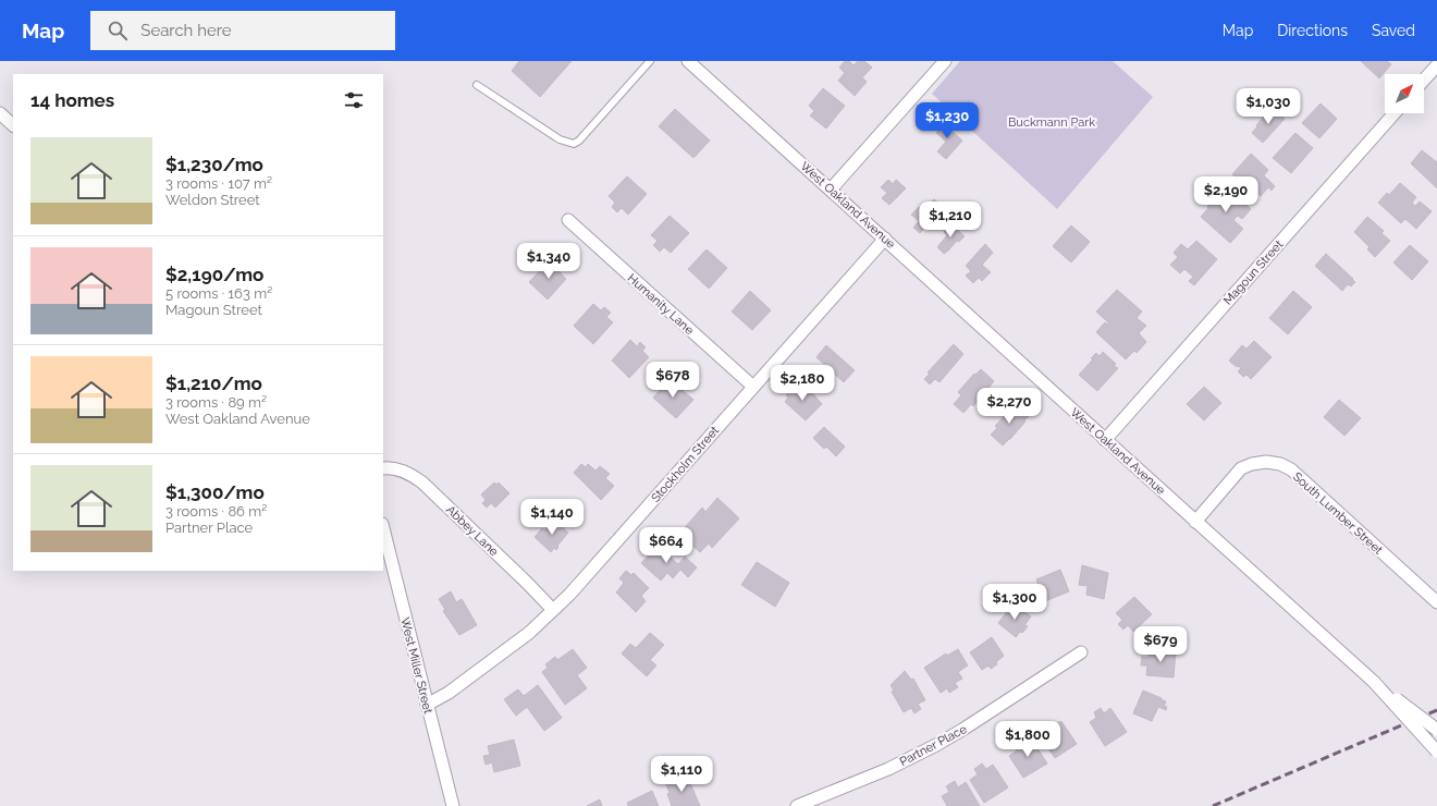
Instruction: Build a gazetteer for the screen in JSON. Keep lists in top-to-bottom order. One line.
{"streets":{"street":["West Oakland Avenue","Magoun Street","Humanity Lane","Stockholm Street","South Lumber Street","Abbey Lane","West Miller Street","Partner Place"]},"crossings":[["West Oakland Avenue","Magoun Street"],["West Oakland Avenue","Stockholm Street"],["West Oakland Avenue","South Lumber Street"],["Humanity Lane","Stockholm Street"],["Stockholm Street","Abbey Lane"],["Stockholm Street","West Miller Street"]],"parks":["Buckmann Park"],"north":"top right","page":{"header":"Map","search":"Search here","nav":["Map","Directions","Saved"],"heading":"14 homes","price":["$1,030","$1,230","$2,190","$1,210","$1,340","$678","$2,180","$2,270","$1,140","$664","$1,300","$679","$1,800","$1,110"],"list":[{"name":"$1,230/mo","note":"3 rooms · 107 m² · Weldon Street"},{"name":"$2,190/mo","note":"5 rooms · 163 m² · Magoun Street"},{"name":"$1,210/mo","note":"3 rooms · 89 m² · West Oakland Avenue"},{"name":"$1,300/mo","note":"3 rooms · 86 m² · Partner Place"}]}}
